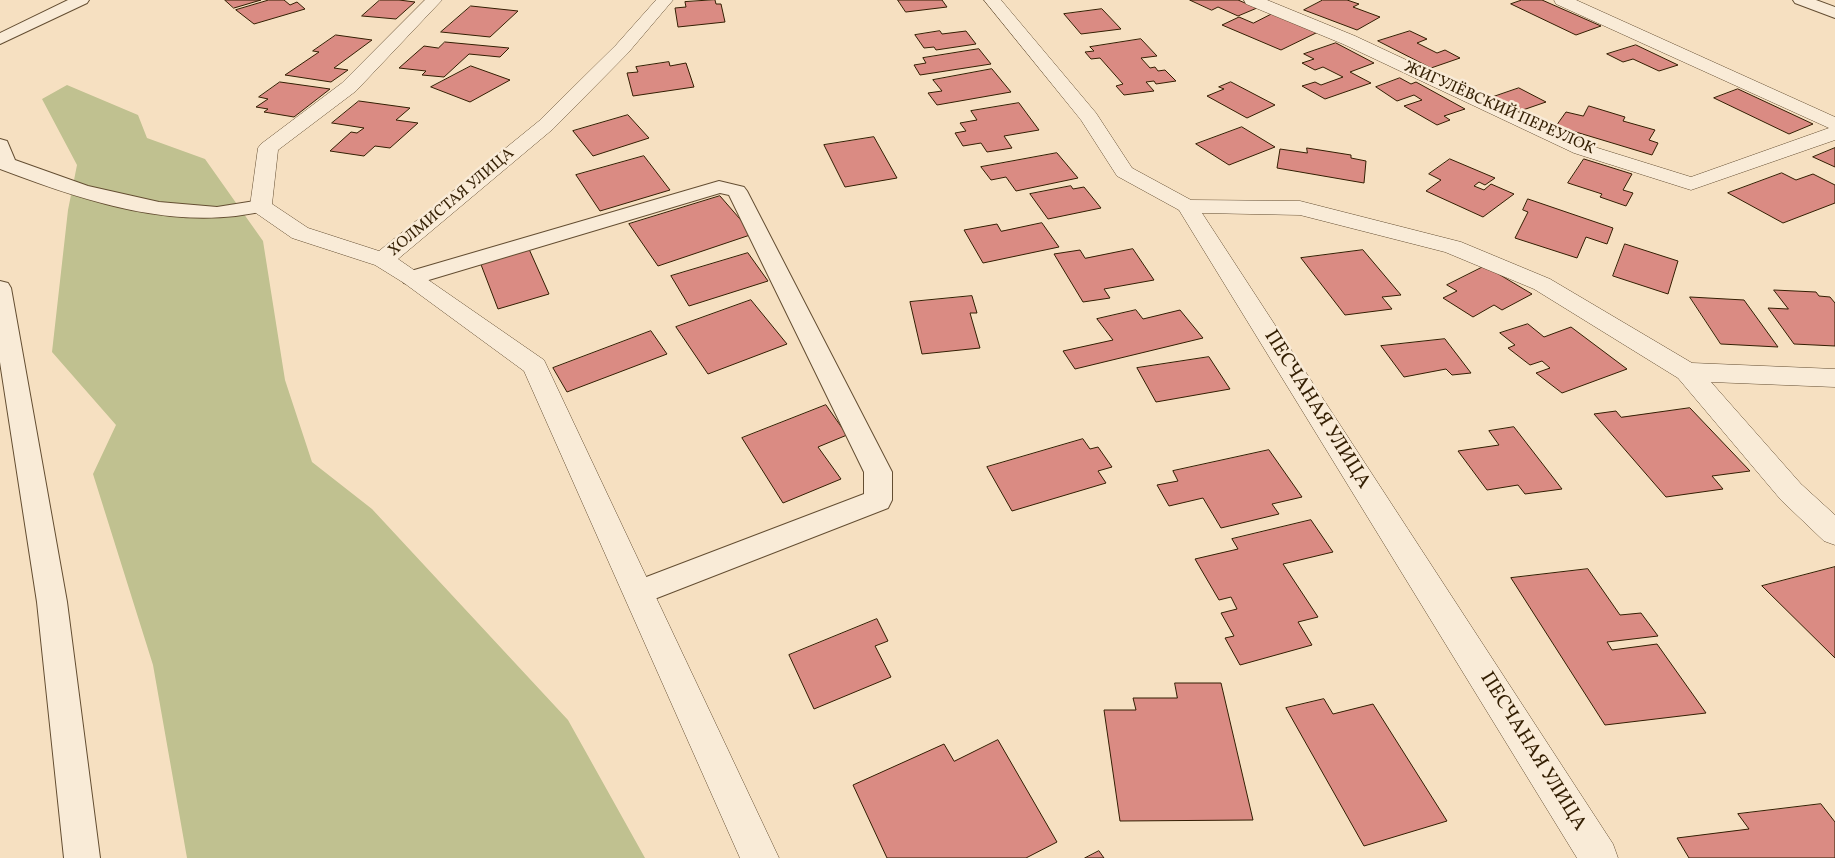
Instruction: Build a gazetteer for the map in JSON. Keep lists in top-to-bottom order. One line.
{"streets":{"street":["ЖИГУЛЁВСКИЙ ПЕРЕУЛОК","ХОЛМИСТАЯ УЛИЦА","ПЕСЧАНАЯ УЛИЦА"]}}
